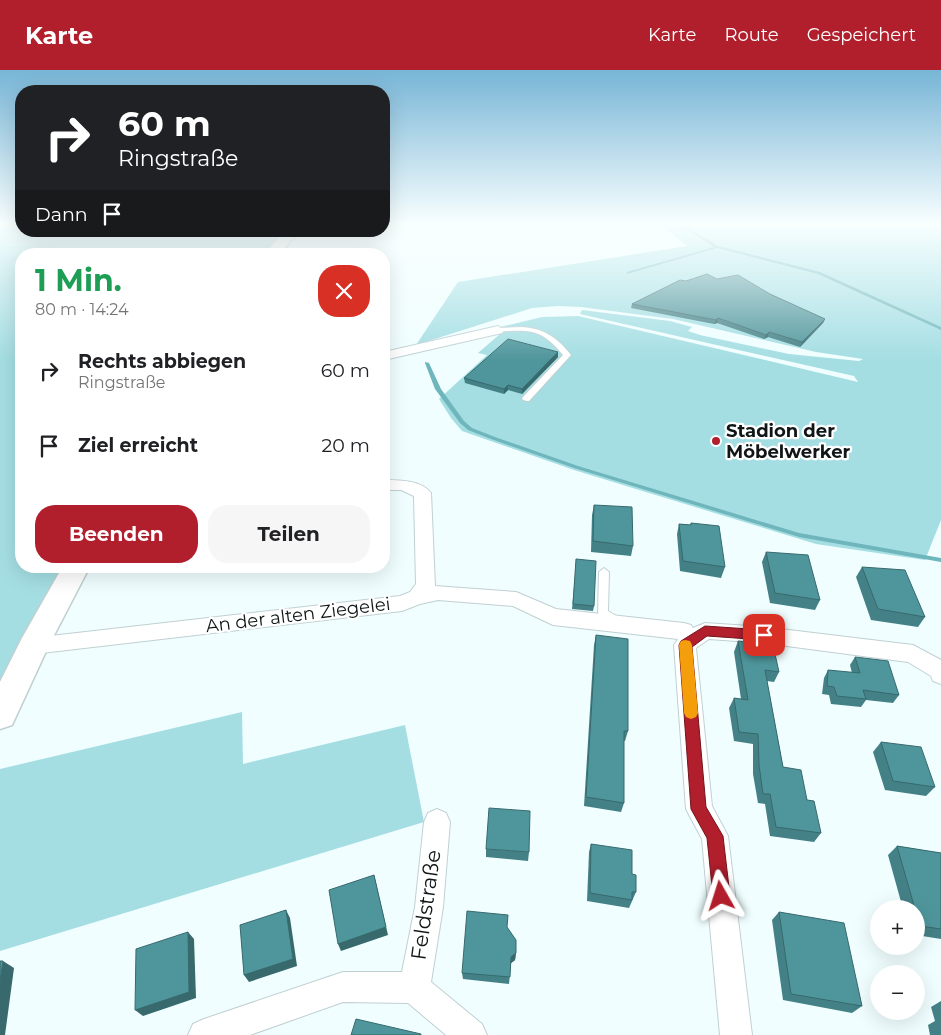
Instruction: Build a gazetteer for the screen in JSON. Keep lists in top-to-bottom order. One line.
{"streets":{"street":["An der alten Ziegelei","Feldstraße"]},"places":["Stadion der Möbelwerker"],"page":{"header":"Karte","nav":["Karte","Route","Gespeichert"],"turn":["60 m","Ringstraße"],"then":"Dann","heading":["1 Min.","80 m · 14:24"],"list":[{"name":"Rechts abbiegen","note":"Ringstraße","value":"60 m"},{"name":"Ziel erreicht","value":"20 m"}],"buttons":["Beenden","Teilen"],"map_buttons":["+","−"]}}
